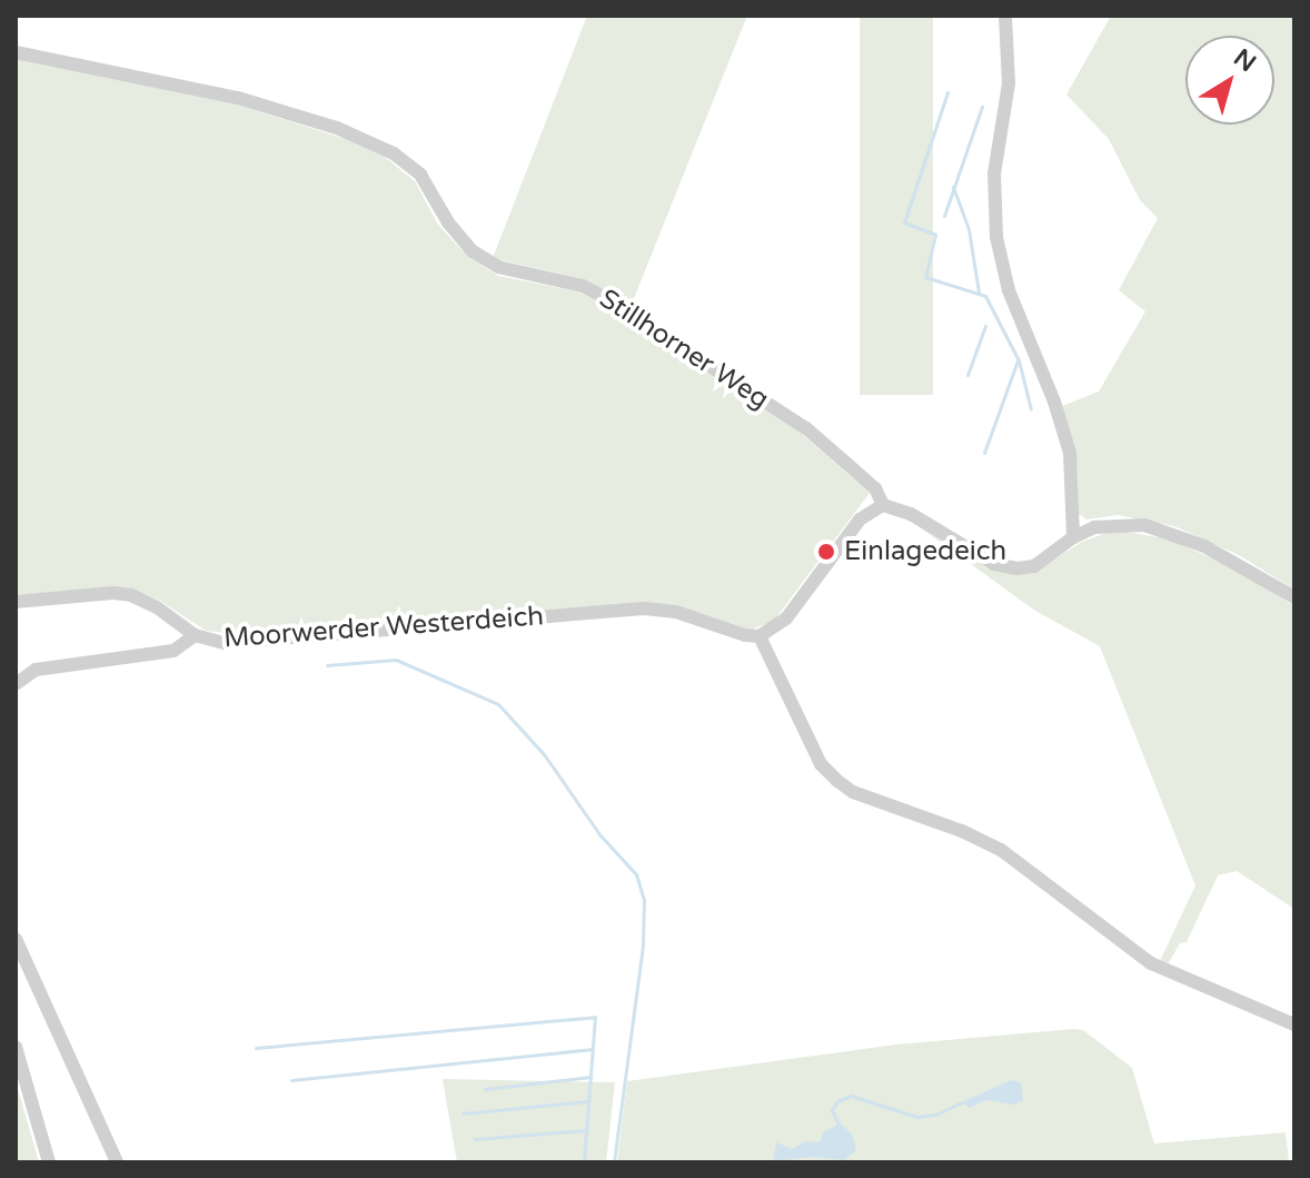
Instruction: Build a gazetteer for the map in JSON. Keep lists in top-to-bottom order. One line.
{"streets":{"street":["Stillhorner Weg","Moorwerder Westerdeich"]},"places":["Einlagedeich"],"north":"top right"}
